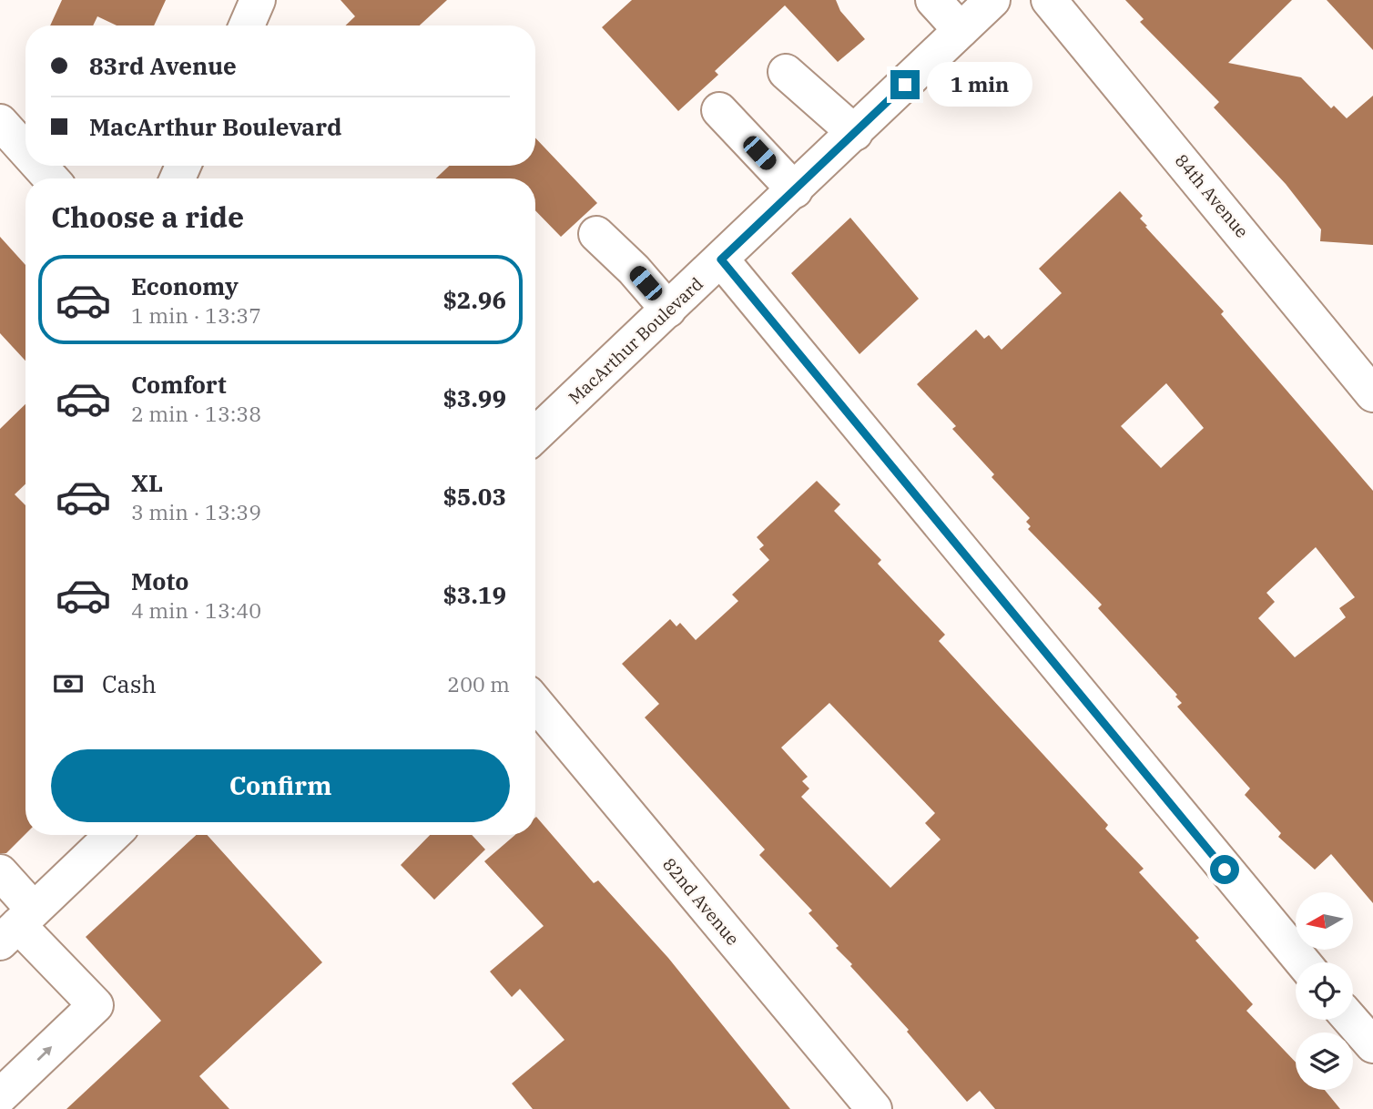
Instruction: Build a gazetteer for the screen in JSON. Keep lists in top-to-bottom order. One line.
{"streets":{"street":["84th Avenue","MacArthur Boulevard","82nd Avenue"]},"north":"left","page":{"banner":["83rd Avenue","MacArthur Boulevard"],"bubble":"1 min","heading":"Choose a ride","list":[{"name":"Economy","note":"1 min · 13:37","value":"$2.96"},{"name":"Comfort","note":"2 min · 13:38","value":"$3.99"},{"name":"XL","note":"3 min · 13:39","value":"$5.03"},{"name":"Moto","note":"4 min · 13:40","value":"$3.19"}],"pay":["Cash","200 m"],"buttons":"Confirm"}}
